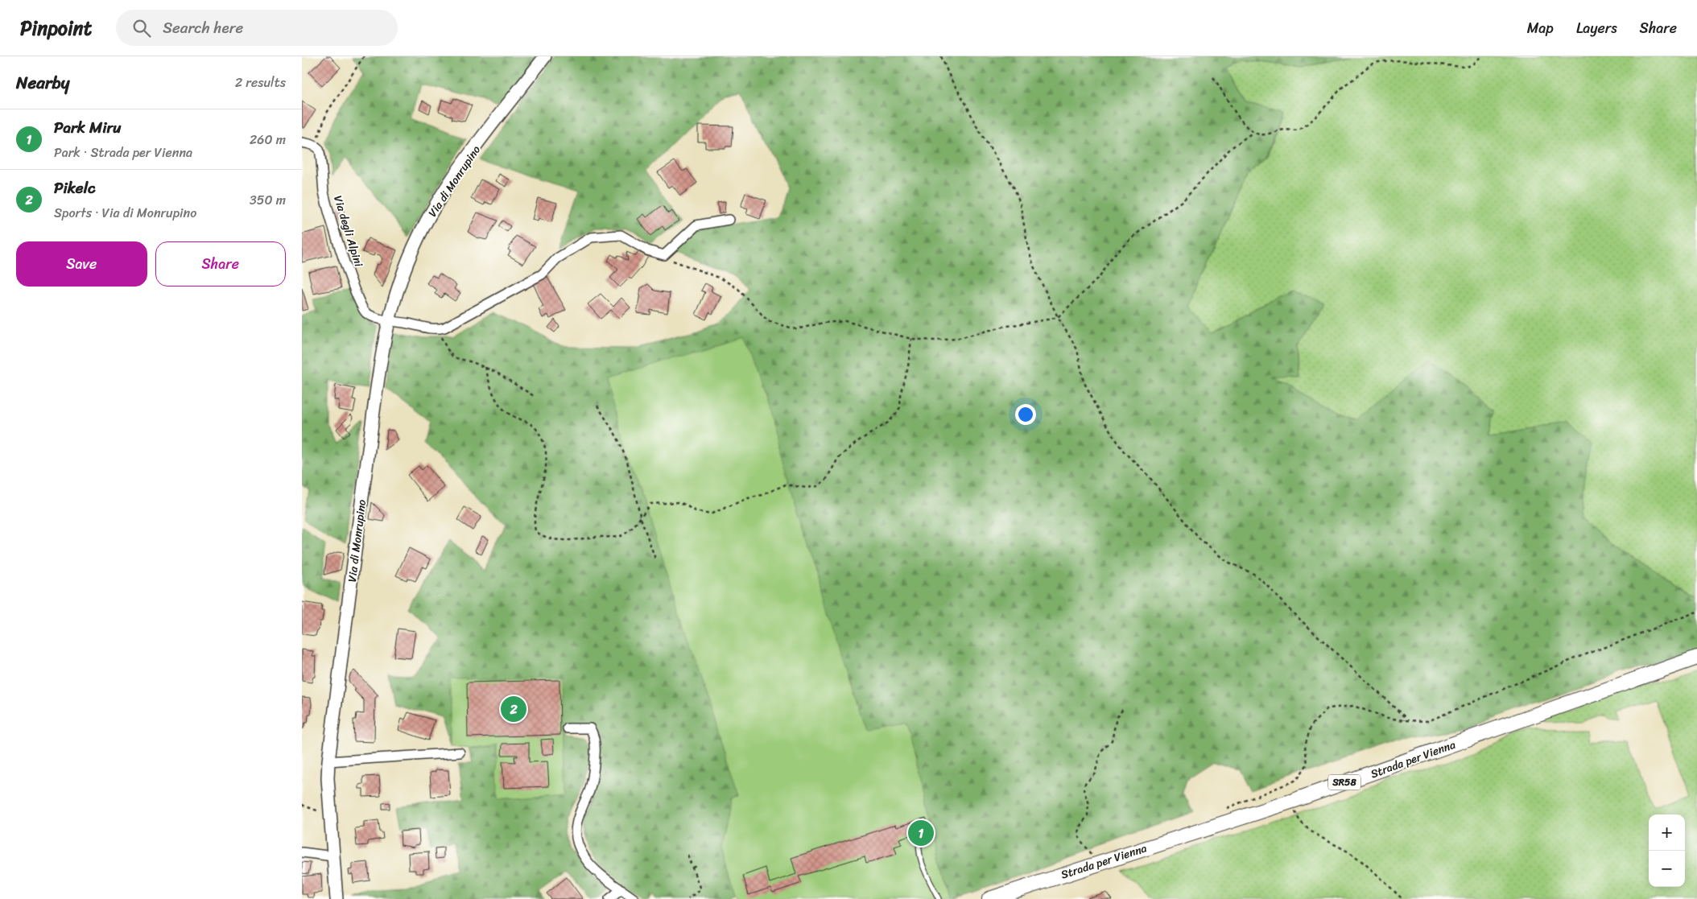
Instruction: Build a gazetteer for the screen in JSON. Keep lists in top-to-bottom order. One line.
{"streets":{"main road":["Via di Monrupino","Strada per Vienna","SR58"],"street":["Via degli Alpini"]},"crossings":[["Via di Monrupino","Via degli Alpini"]],"page":{"header":"Pinpoint","search":"Search here","nav":["Map","Layers","Share"],"heading":["Nearby","2 results"],"list":[{"mark":"1","name":"Park Miru","note":"Park · Strada per Vienna","value":"260 m"},{"mark":"2","name":"Pikelc","note":"Sports · Via di Monrupino","value":"350 m"}],"buttons":["Save","Share"],"pins":["2","1"],"map_buttons":["+","−"]}}
